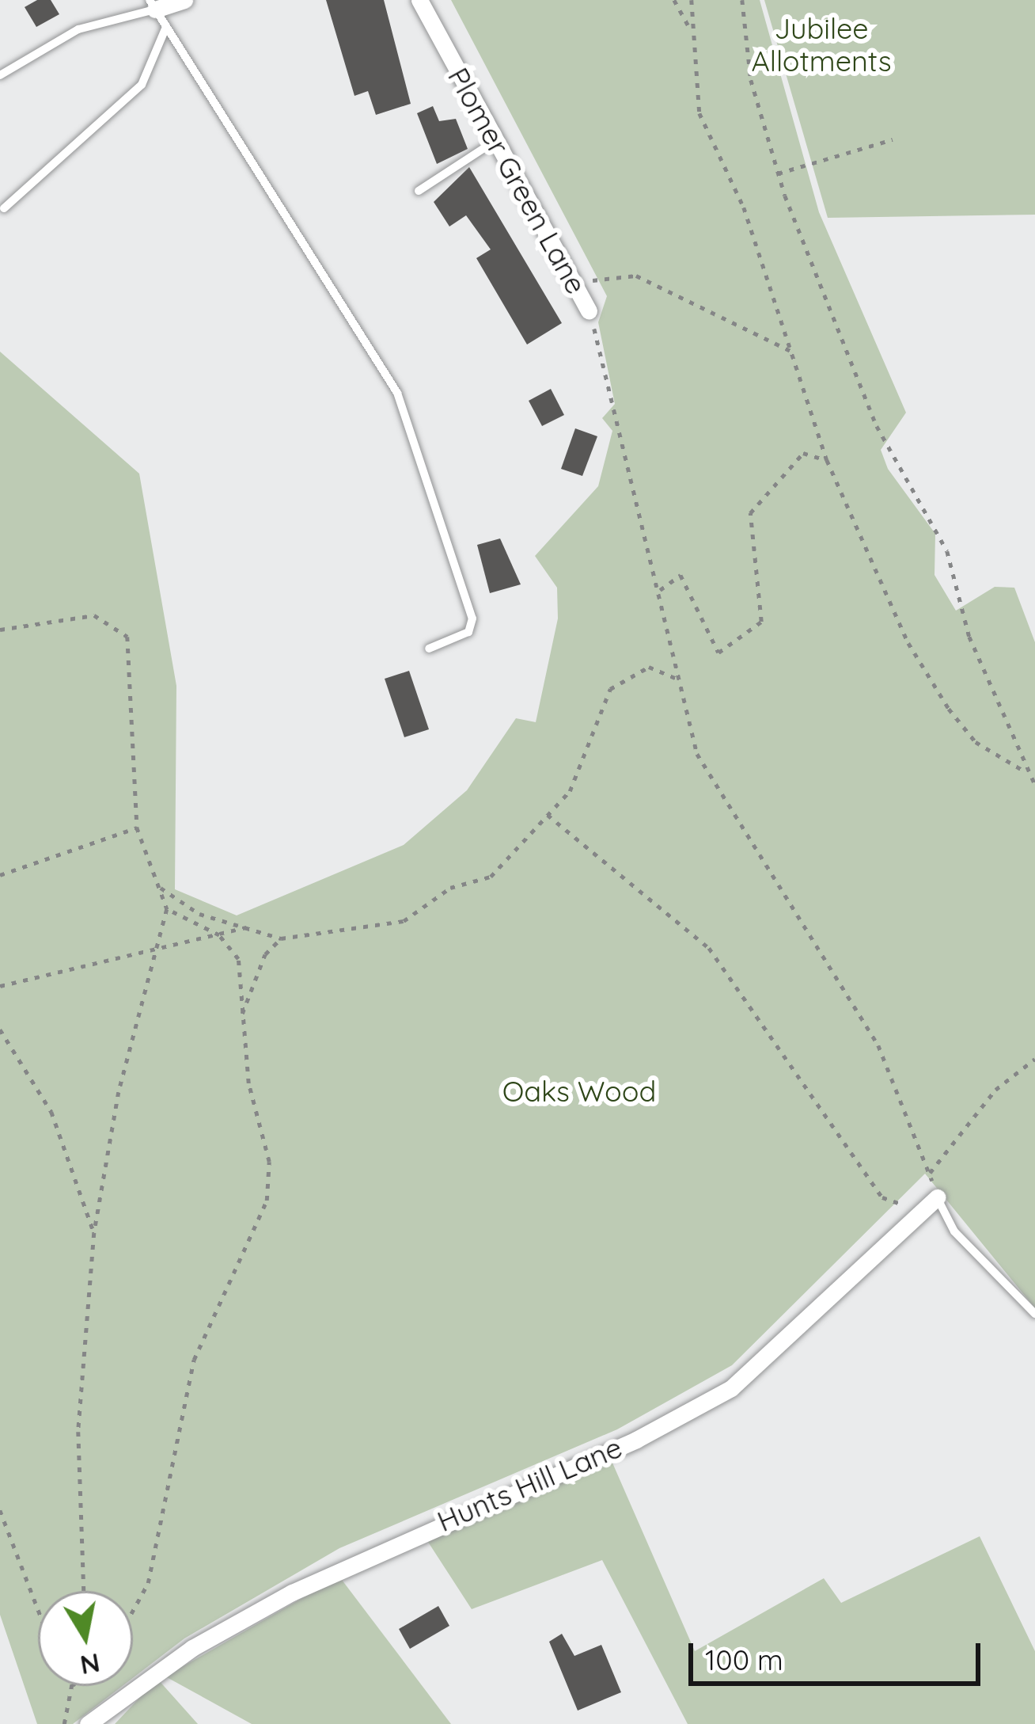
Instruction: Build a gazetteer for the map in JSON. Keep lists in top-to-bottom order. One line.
{"streets":{"street":["Plomer Green Lane","Hunts Hill Lane"]},"parks":["Jubilee Allotments","Oaks Wood"],"scale_bar":"100 m","north":"bottom"}
